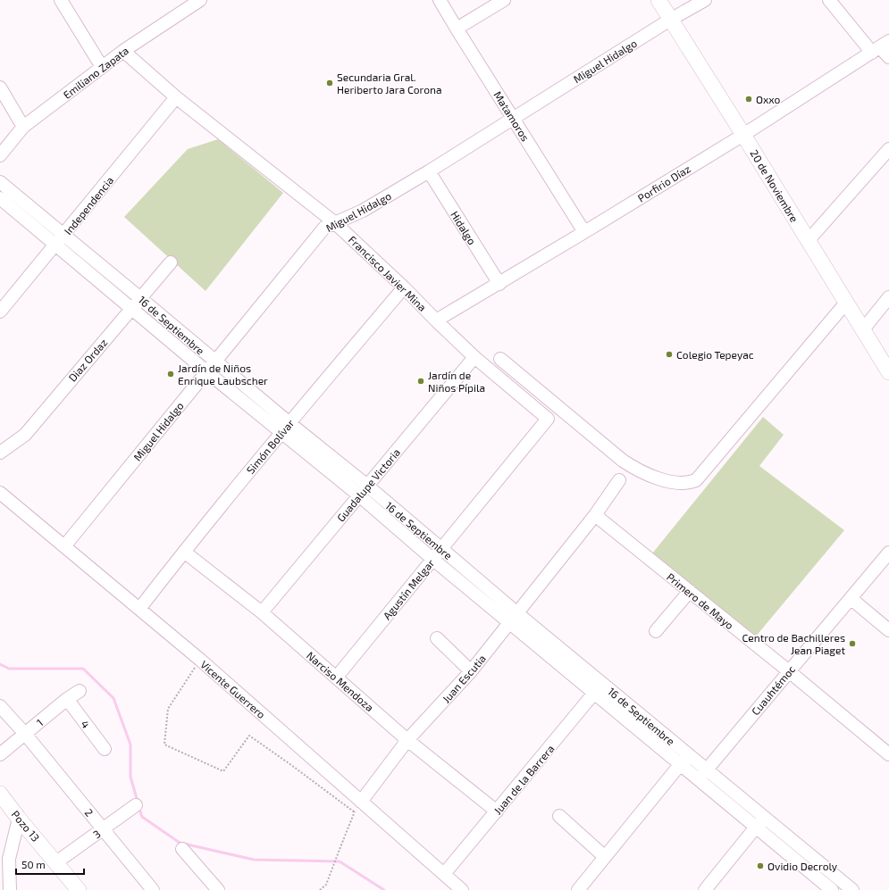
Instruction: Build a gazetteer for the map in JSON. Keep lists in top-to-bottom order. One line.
{"streets":{"main road":["20 de Noviembre","Pozo 13"],"street":["Miguel Hidalgo","Emiliano Zapata","Matamoros","Porfirio Díaz","Independencia","Hidalgo","Francisco Javier Mina","16 de Septiembre","Diaz Ordaz","Simón Bolívar","Guadalupe Victoria","Agustín Melgar","Primero de Mayo","Juan Escutia","Narciso Mendoza","Vicente Guerrero","Cuauhtémoc","1","4","Juan de la Barrera","2","3"]},"crossings":[["Miguel Hidalgo","Matamoros"],["Miguel Hidalgo","20 de Noviembre"],["Miguel Hidalgo","Hidalgo"],["Miguel Hidalgo","Francisco Javier Mina"],["Miguel Hidalgo","16 de Septiembre"],["Miguel Hidalgo","Vicente Guerrero"],["Emiliano Zapata","Francisco Javier Mina"],["Matamoros","Porfirio Díaz"],["Porfirio Díaz","20 de Noviembre"],["Porfirio Díaz","Hidalgo"],["Porfirio Díaz","Francisco Javier Mina"],["Independencia","Francisco Javier Mina"],["Independencia","16 de Septiembre"],["Francisco Javier Mina","Simón Bolívar"],["Francisco Javier Mina","Guadalupe Victoria"],["Francisco Javier Mina","Agustín Melgar"],["16 de Septiembre","Diaz Ordaz"],["16 de Septiembre","Simón Bolívar"],["16 de Septiembre","Guadalupe Victoria"],["16 de Septiembre","Agustín Melgar"],["16 de Septiembre","Juan Escutia"],["16 de Septiembre","Cuauhtémoc"],["16 de Septiembre","Juan de la Barrera"],["Simón Bolívar","Narciso Mendoza"],["Simón Bolívar","Vicente Guerrero"],["Guadalupe Victoria","Narciso Mendoza"],["Agustín Melgar","Narciso Mendoza"],["Primero de Mayo","Juan Escutia"],["Primero de Mayo","Cuauhtémoc"],["Juan Escutia","Narciso Mendoza"],["Juan Escutia","Vicente Guerrero"],["Narciso Mendoza","Juan de la Barrera"],["Vicente Guerrero","Juan de la Barrera"],["1","4"],["1","2"],["2","3"],["Pozo 13","3"]],"places":["Secundaria Gral. Heriberto Jara Corona","Oxxo","Colegio Tepeyac","Jardín de Niños Enrique Laubscher","Jardín de Niños Pípila","Centro de Bachilleres Jean Piaget","Ovidio Decroly"],"scale_bar":"50 m"}
